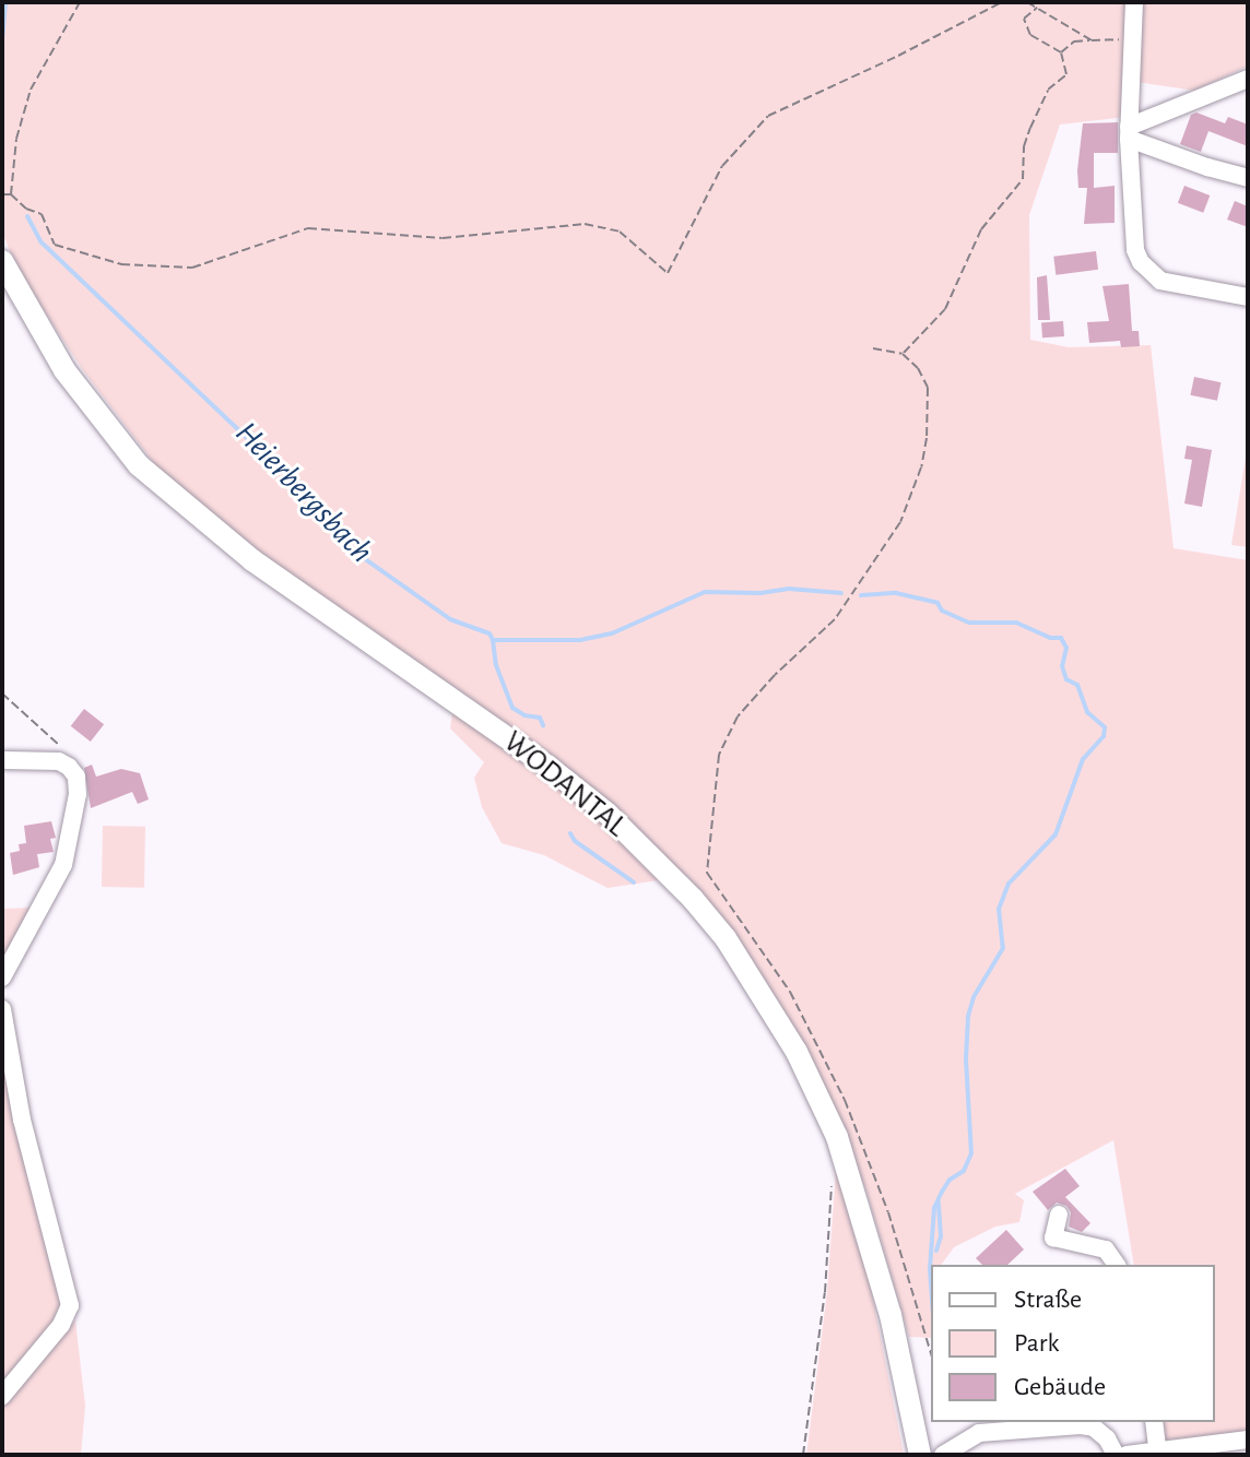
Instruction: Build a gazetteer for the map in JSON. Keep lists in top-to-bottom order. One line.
{"streets":{"main road":["WODANTAL"]},"water":["Heierbergsbach"],"legend":["Straße","Park","Gebäude"]}
